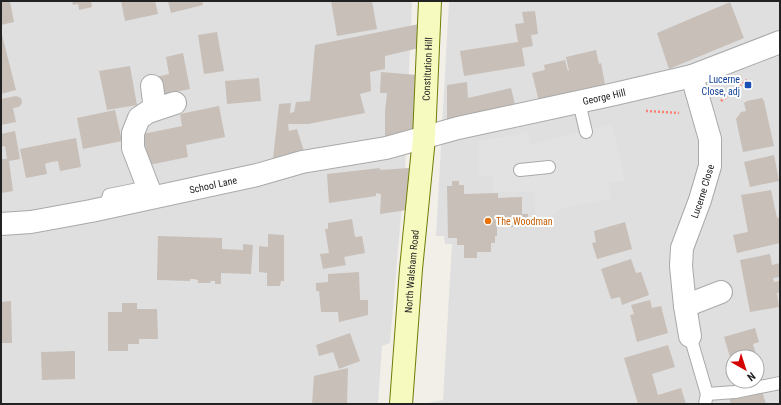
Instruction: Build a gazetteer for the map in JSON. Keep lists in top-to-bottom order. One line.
{"streets":{"main road":["Constitution Hill","North Walsham Road"],"street":["George Hill","School Lane","Lucerne Close"]},"crossings":[["Constitution Hill","George Hill"],["Constitution Hill","School Lane"],["Constitution Hill","North Walsham Road"],["George Hill","School Lane"],["George Hill","Lucerne Close"],["George Hill","North Walsham Road"],["School Lane","North Walsham Road"]],"places":{"transit":["Lucerne Close, adj"],"other":["The Woodman"]},"north":"bottom right"}
